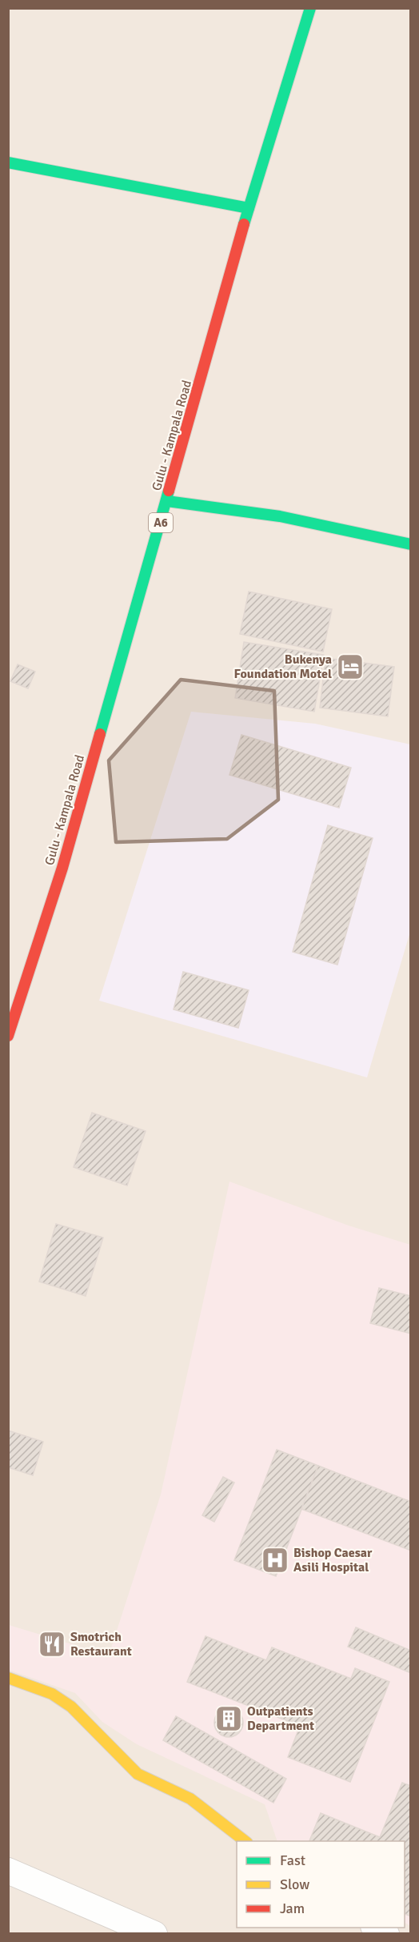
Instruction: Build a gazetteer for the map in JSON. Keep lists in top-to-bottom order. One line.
{"streets":{"main road":["Gulu - Kampala Road","A6"]},"places":{"hotel":["Bukenya Foundation Motel"],"hospital":["Bishop Caesar Asili Hospital"],"restaurant":["Smotrich Restaurant"],"building":["Outpatients Department"]},"legend":["Fast","Slow","Jam"]}
